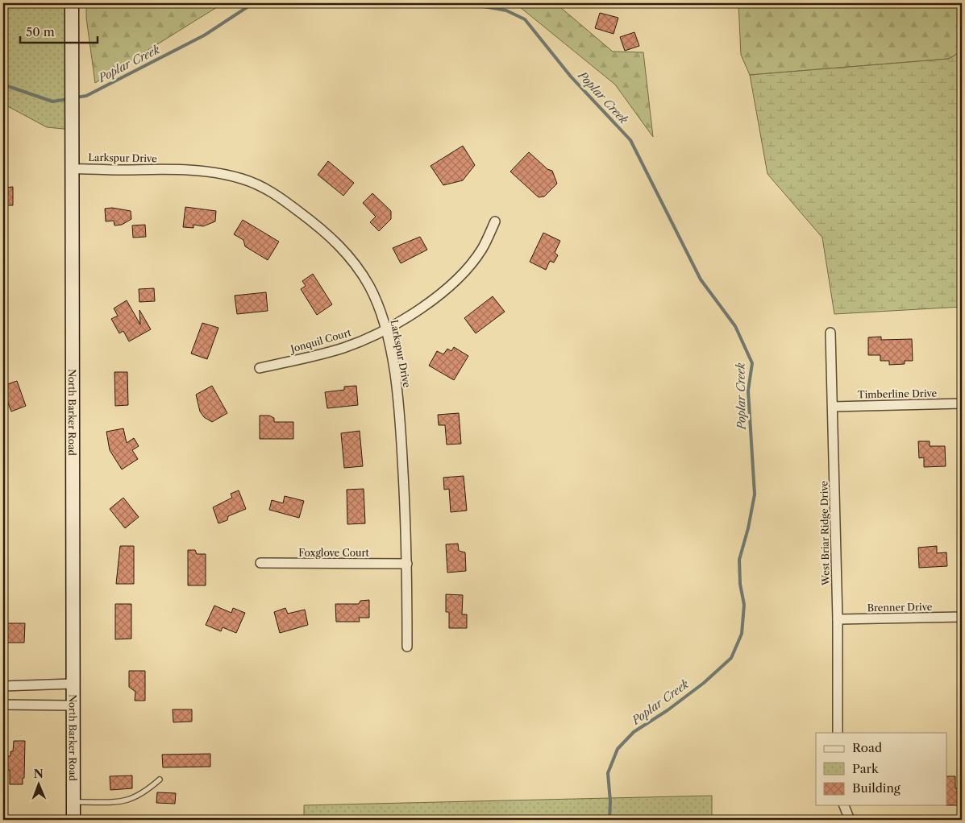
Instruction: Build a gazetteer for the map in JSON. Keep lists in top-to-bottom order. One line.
{"streets":{"main road":["North Barker Road"],"street":["Larkspur Drive","Jonquil Court","Timberline Drive","West Briar Ridge Drive","Foxglove Court","Brenner Drive"]},"crossings":[["Larkspur Drive","Jonquil Court"],["Larkspur Drive","North Barker Road"],["Larkspur Drive","Foxglove Court"],["Timberline Drive","West Briar Ridge Drive"],["West Briar Ridge Drive","Brenner Drive"]],"water":["Poplar Creek"],"legend":["Road","Park","Building"],"scale_bar":"50 m","north":"top"}
